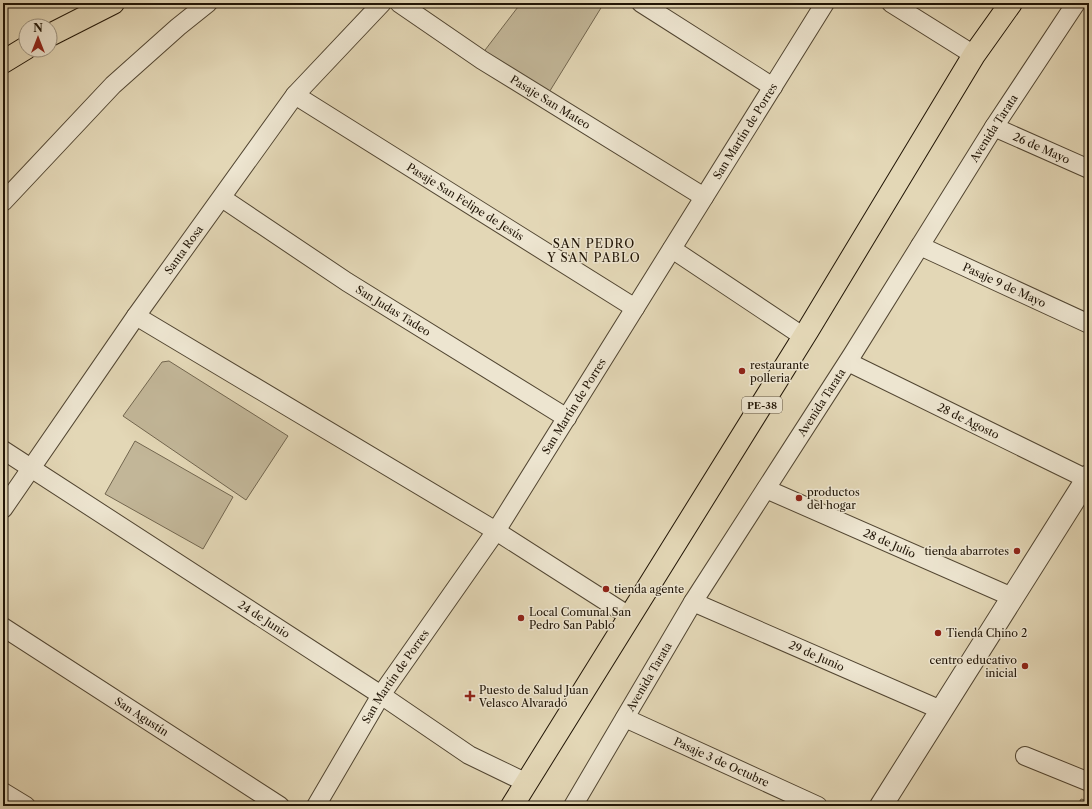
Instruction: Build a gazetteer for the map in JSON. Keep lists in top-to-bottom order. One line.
{"streets":{"highway":["PE-38"],"street":["Pasaje San Mateo","Avenida Tarata","San Martín de Porres","26 de Mayo","Pasaje San Felipe de Jesús","Santa Rosa","Pasaje 9 de Mayo","San Judas Tadeo","28 de Agosto","28 de Julio","24 de Junio","29 de Junio","San Agustín","Pasaje 3 de Octubre"]},"crossings":[["Pasaje San Mateo","San Martín de Porres"],["Avenida Tarata","26 de Mayo"],["Avenida Tarata","Pasaje 9 de Mayo"],["Avenida Tarata","28 de Agosto"],["Avenida Tarata","28 de Julio"],["Avenida Tarata","29 de Junio"],["Avenida Tarata","Pasaje 3 de Octubre"],["San Martín de Porres","Pasaje San Felipe de Jesús"],["San Martín de Porres","San Judas Tadeo"],["San Martín de Porres","24 de Junio"],["Pasaje San Felipe de Jesús","Santa Rosa"],["Santa Rosa","San Judas Tadeo"],["Santa Rosa","24 de Junio"],["PE-38","24 de Junio"]],"districts":["SAN PEDRO Y SAN PABLO"],"places":{"other":["restaurante polleria","productos del hogar","tienda abarrotes","tienda agente","Local Comunal San Pedro San Pablo","Tienda Chino 2","centro educativo inicial"],"health":["Puesto de Salud Juan Velasco Alvarado"]},"north":"top"}
